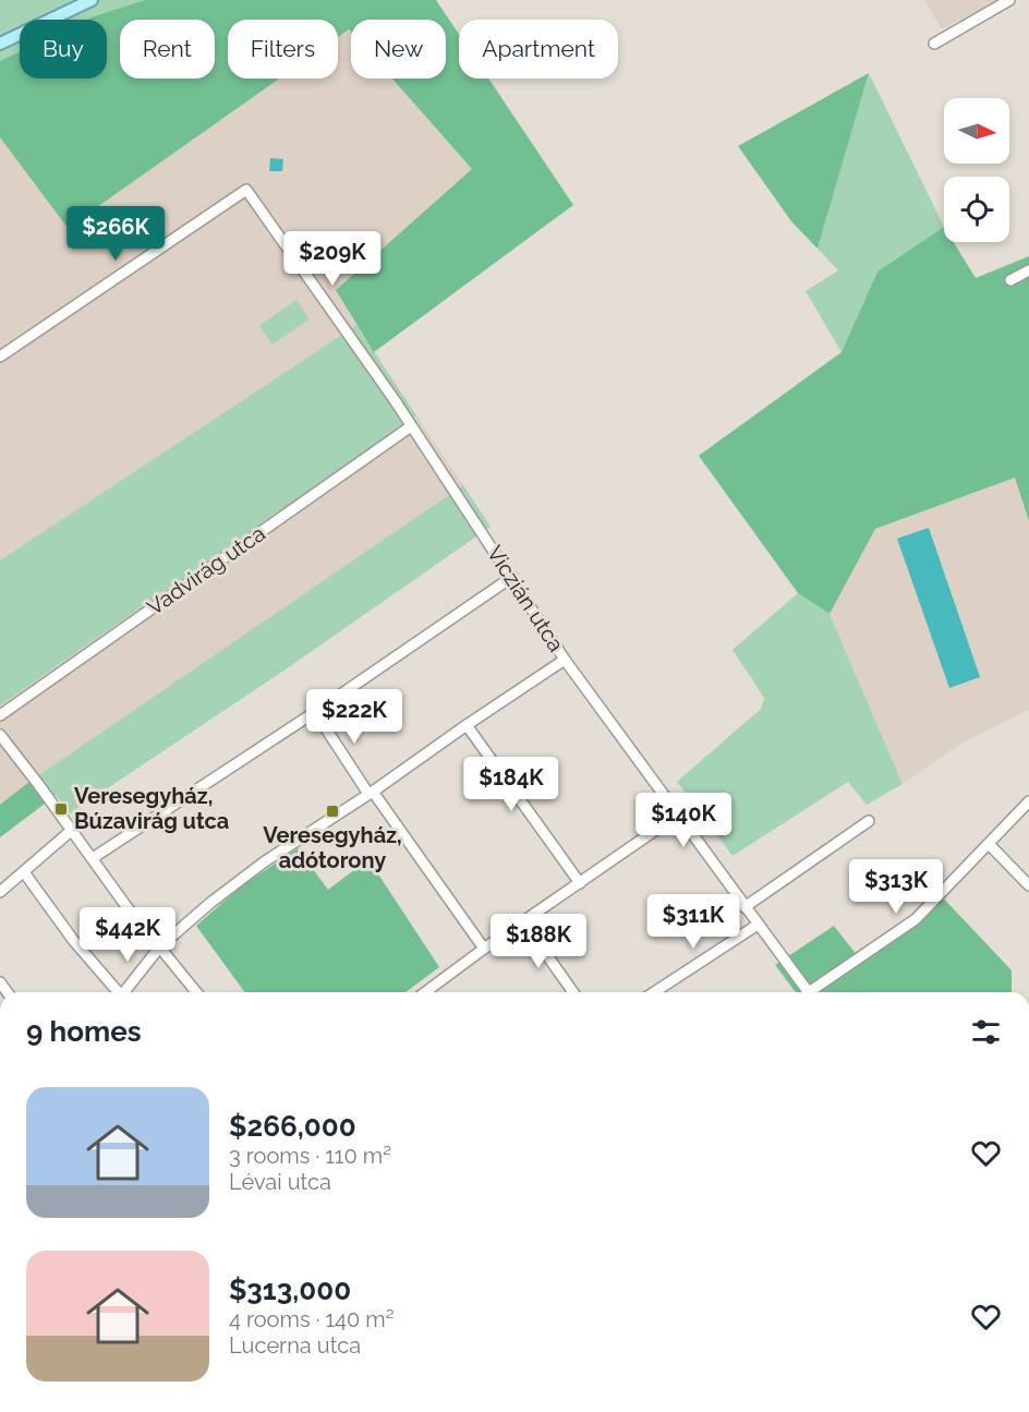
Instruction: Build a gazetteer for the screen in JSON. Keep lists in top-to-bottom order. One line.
{"streets":{"street":["Vadvirág utca","Viczián utca"]},"crossings":[["Vadvirág utca","Viczián utca"]],"places":{"transit":["Veresegyház, Búzavirág utca","Veresegyház, adótorony"]},"north":"right","page":{"chip":["Buy","Rent","Filters","New","Apartment"],"price":["$266K","$209K","$222K","$184K","$140K","$313K","$311K","$442K","$188K"],"heading":"9 homes","list":[{"name":"$266,000","note":"3 rooms · 110 m² · Lévai utca"},{"name":"$313,000","note":"4 rooms · 140 m² · Lucerna utca"}]}}
